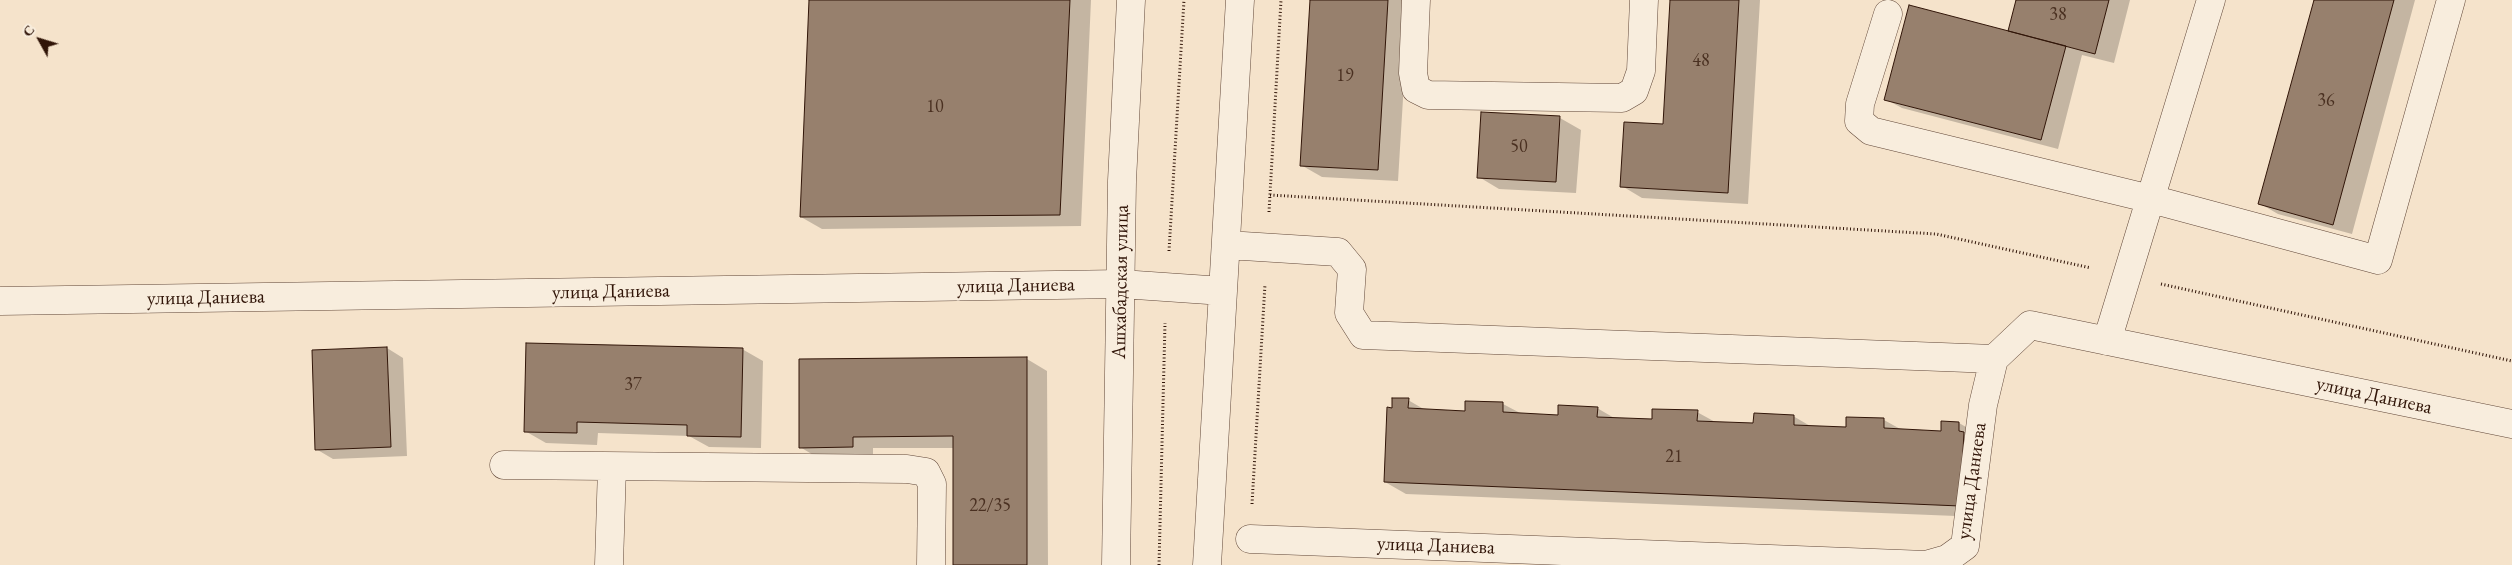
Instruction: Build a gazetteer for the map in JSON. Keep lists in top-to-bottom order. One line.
{"streets":{"street":["Ашхабадская улица","улица Даниева"]},"crossings":[["Ашхабадская улица","улица Даниева"]],"house_numbers":["38","48","19","36","10","50","37","21","22/35"],"north":"top left"}
